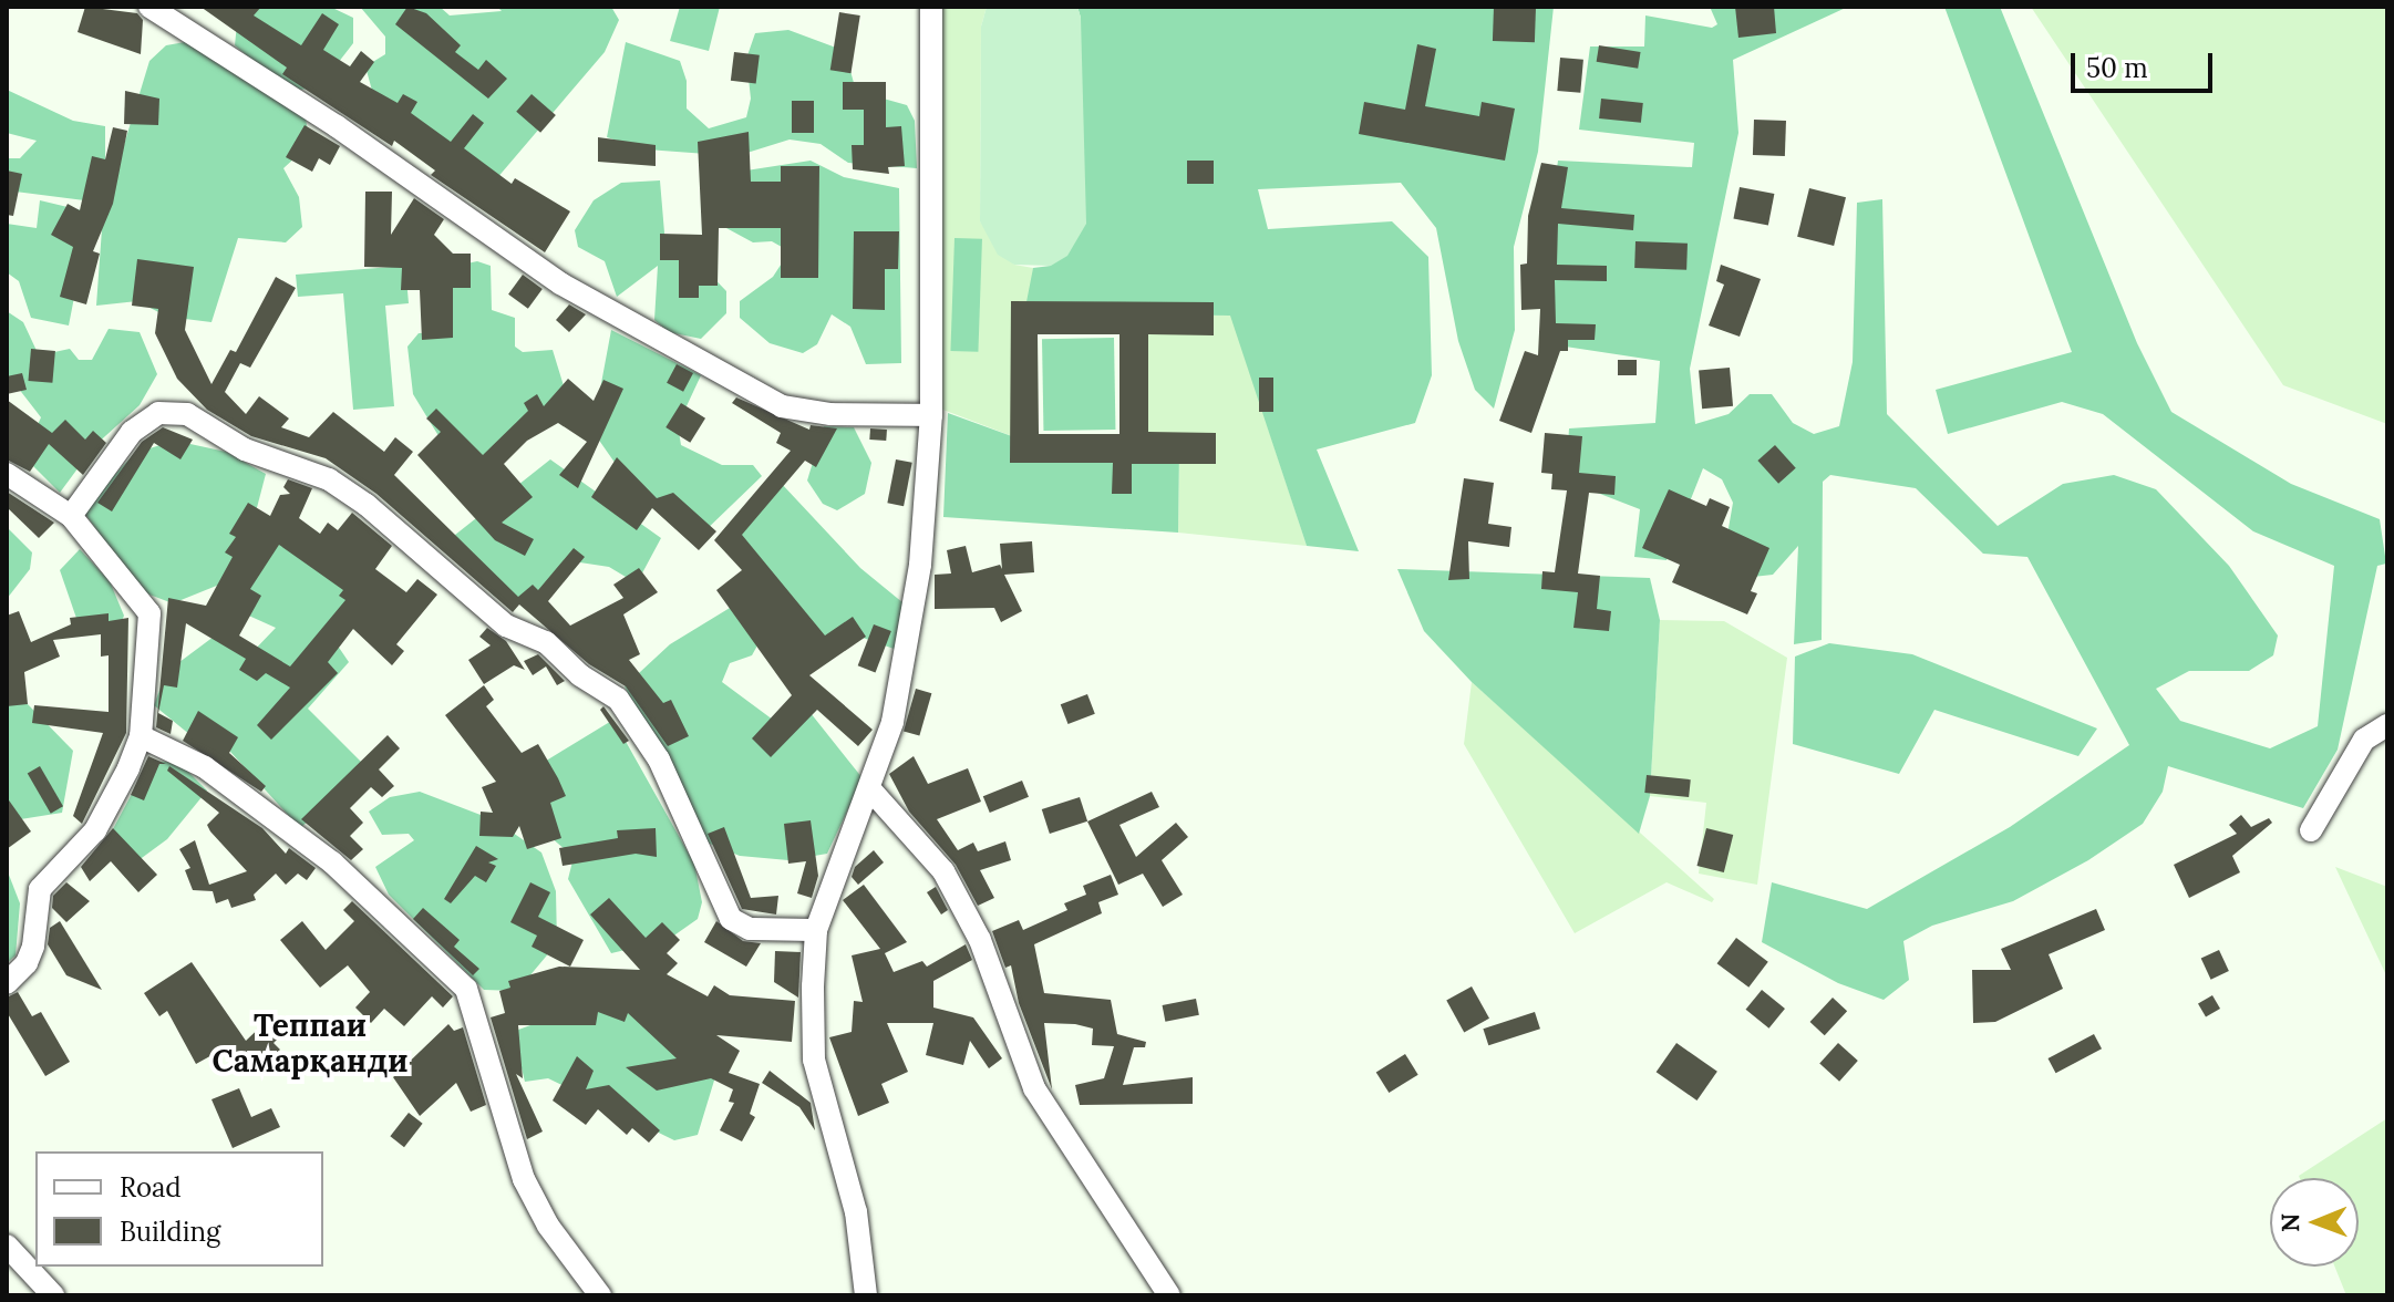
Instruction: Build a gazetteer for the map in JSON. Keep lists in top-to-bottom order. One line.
{"districts":["Теппаи Самарқанди"],"legend":["Road","Building"],"scale_bar":"50 m","north":"left"}
